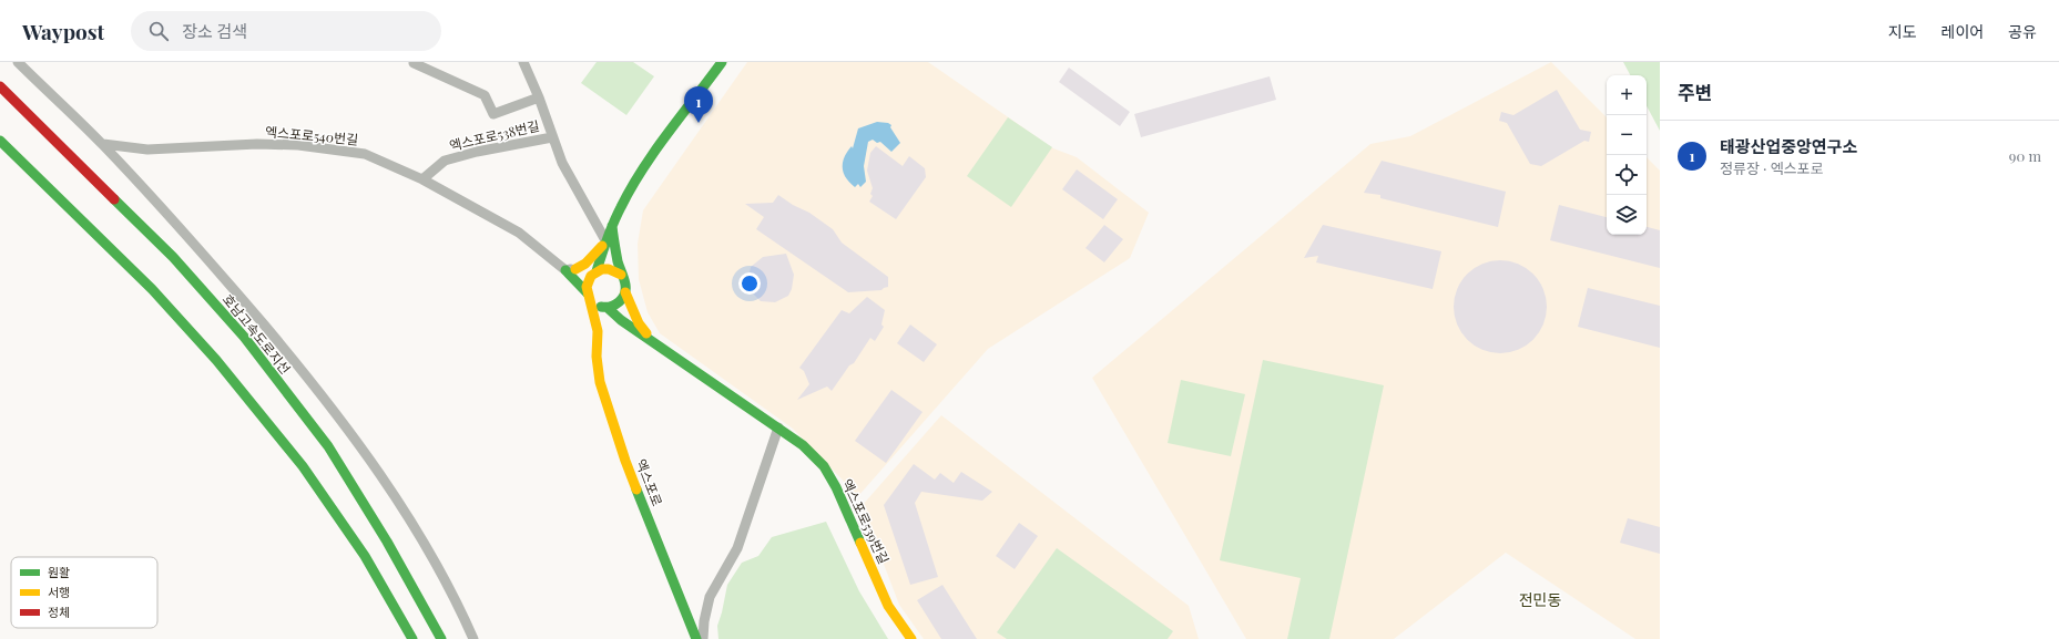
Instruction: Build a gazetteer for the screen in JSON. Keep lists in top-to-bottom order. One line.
{"streets":{"main road":["호남고속도로지선","엑스포로","엑스포로539번길"],"street":["엑스포로540번길","엑스포로538번길"]},"crossings":[["엑스포로540번길","엑스포로538번길"]],"districts":["전민동"],"legend":["원활","서행","정체"],"page":{"header":"Waypost","search":"장소 검색","nav":["지도","레이어","공유"],"heading":"주변","map_buttons":["+","−"],"pins":"1","list":[{"mark":"1","name":"태광산업중앙연구소","note":"정류장 · 엑스포로","value":"90 m"}]}}
